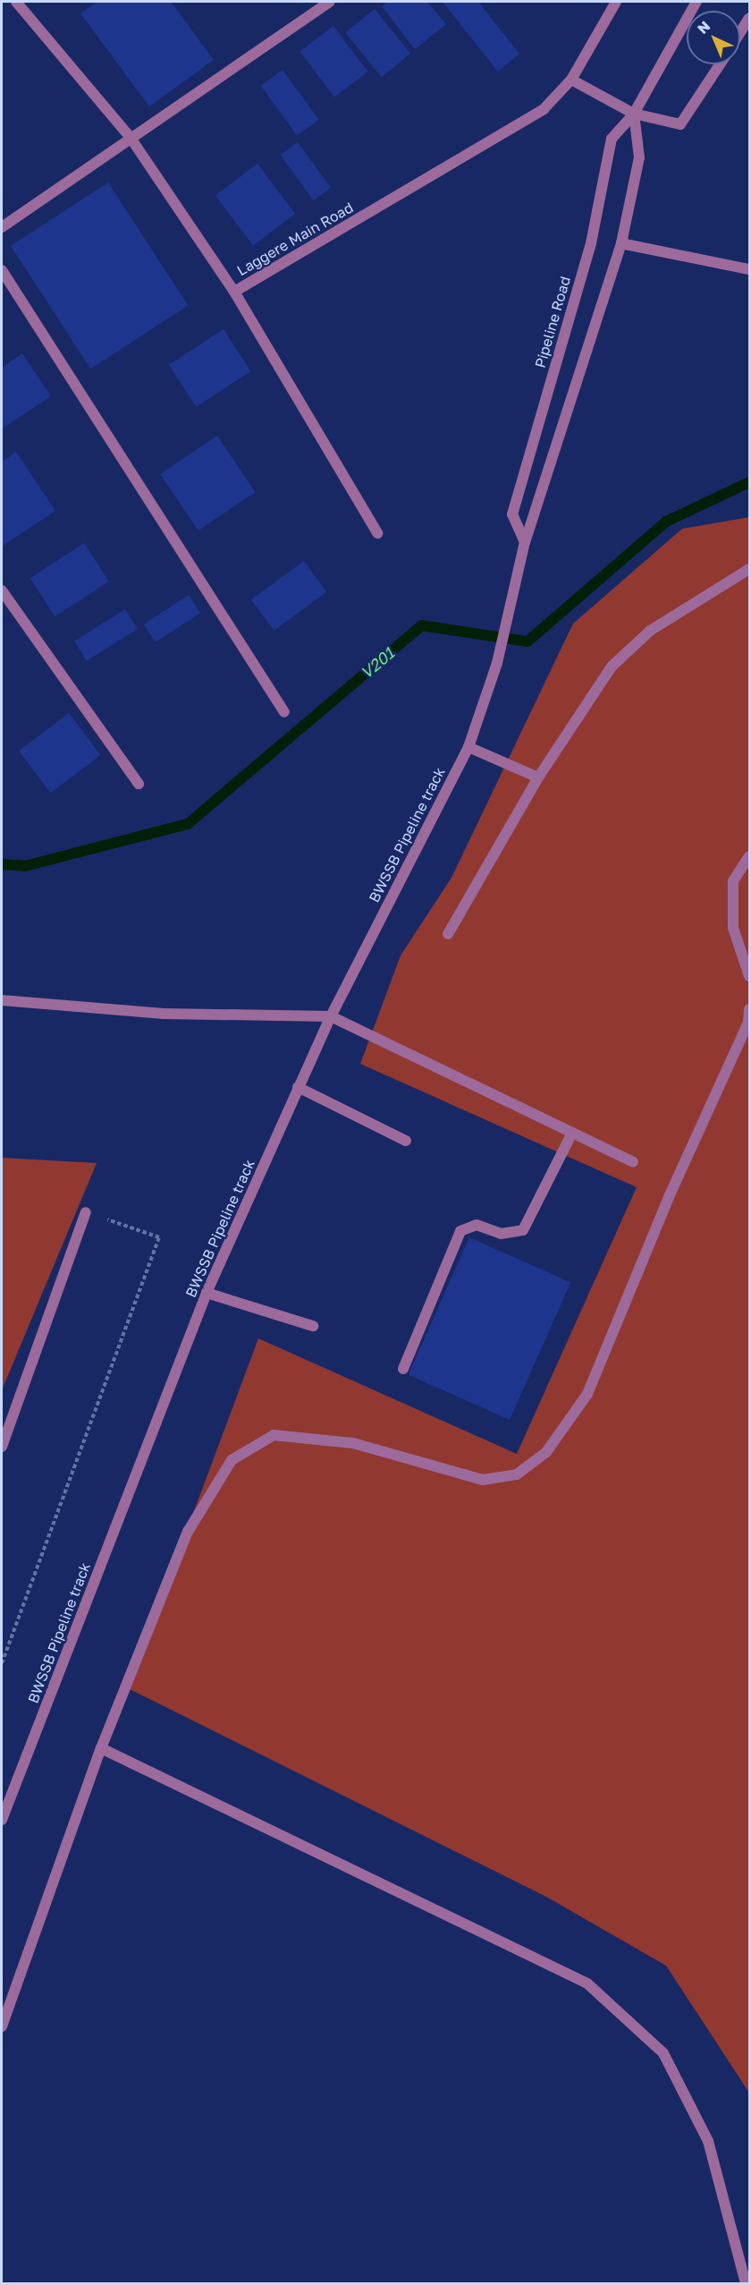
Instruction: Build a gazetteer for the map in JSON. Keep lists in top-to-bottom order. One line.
{"streets":{"street":["Laggere Main Road","Pipeline Road","BWSSB Pipeline track"]},"crossings":[["Pipeline Road","BWSSB Pipeline track"]],"water":["V201"],"north":"top left"}
